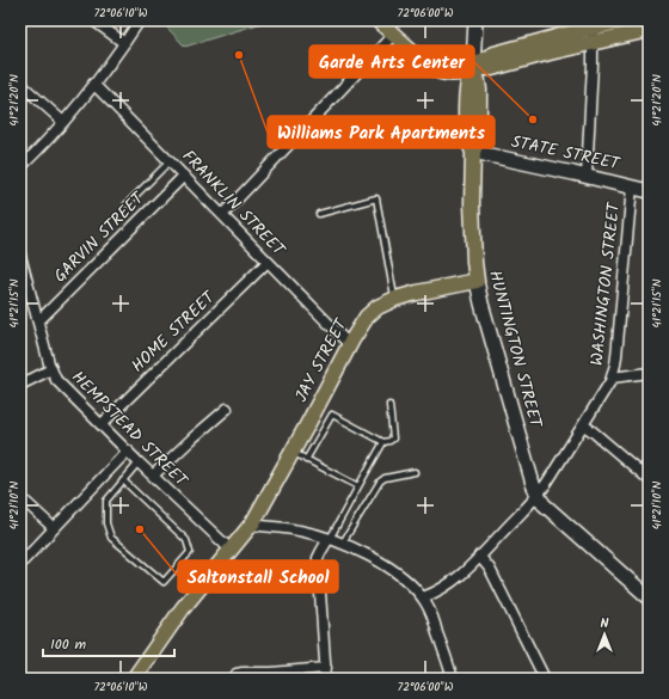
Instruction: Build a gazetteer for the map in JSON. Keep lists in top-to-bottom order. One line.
{"streets":{"main road":["STATE STREET","HUNTINGTON STREET","JAY STREET"],"street":["FRANKLIN STREET","GARVIN STREET","WASHINGTON STREET","HOME STREET","HEMPSTEAD STREET"]},"crossings":[["STATE STREET","WASHINGTON STREET"],["STATE STREET","HUNTINGTON STREET"],["FRANKLIN STREET","GARVIN STREET"],["FRANKLIN STREET","HOME STREET"],["FRANKLIN STREET","JAY STREET"],["GARVIN STREET","HEMPSTEAD STREET"],["WASHINGTON STREET","HUNTINGTON STREET"],["HOME STREET","HEMPSTEAD STREET"],["HUNTINGTON STREET","JAY STREET"],["JAY STREET","HEMPSTEAD STREET"]],"places":["Williams Park Apartments","Garde Arts Center","Saltonstall School"],"scale_bar":"100 m","north":"top","coordinates":["72°06'10\"W","72°06'00\"W","41°21'20\"N","41°21'15\"N","41°21'10\"N"]}
